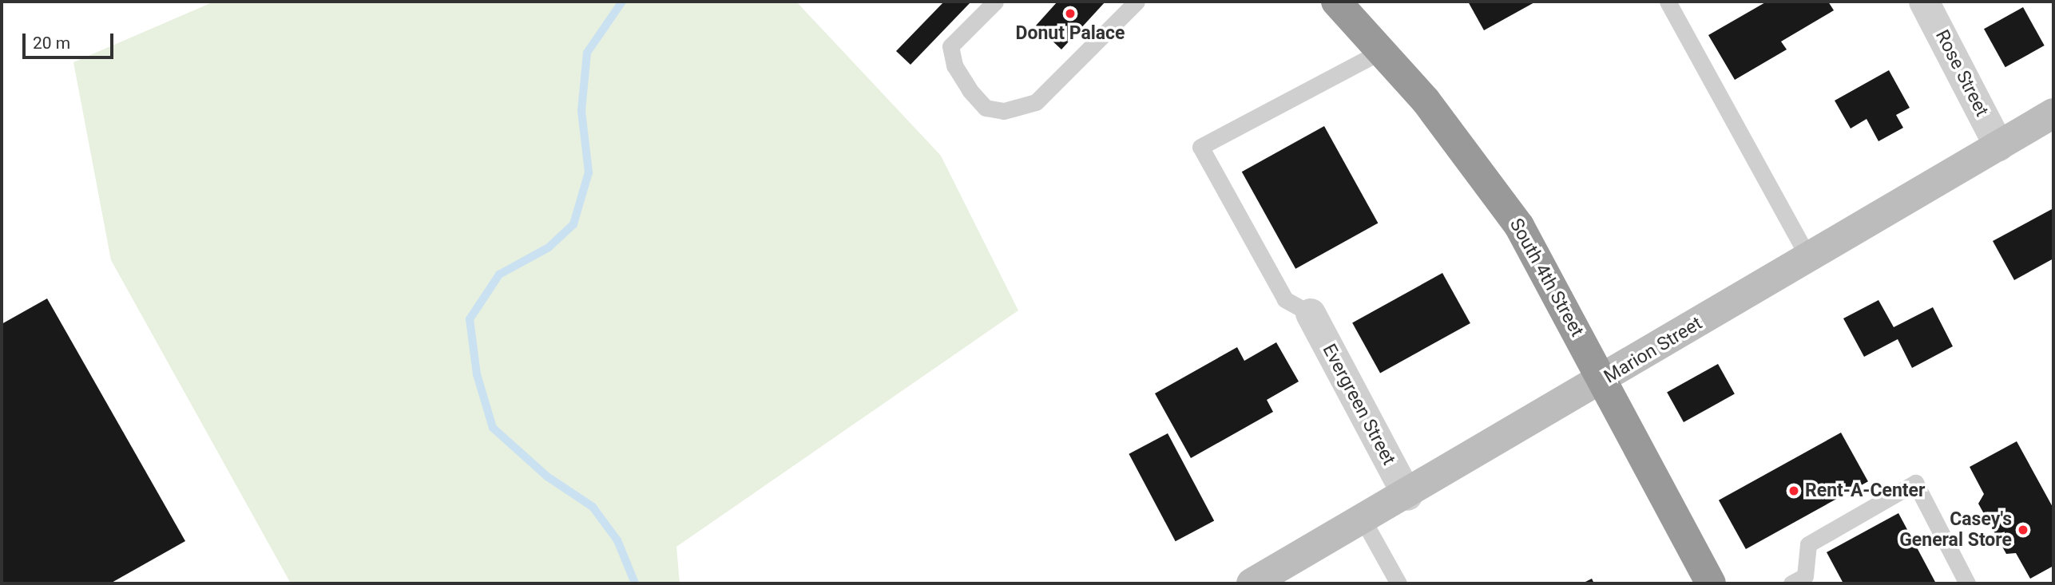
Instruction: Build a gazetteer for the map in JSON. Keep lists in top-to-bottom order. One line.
{"streets":{"highway":["South 4th Street"],"street":["Rose Street","Marion Street","Evergreen Street"]},"crossings":[["Rose Street","Marion Street"],["South 4th Street","Marion Street"],["Marion Street","Evergreen Street"]],"places":["Donut Palace","Rent-A-Center","Casey's General Store"],"scale_bar":"20 m"}
